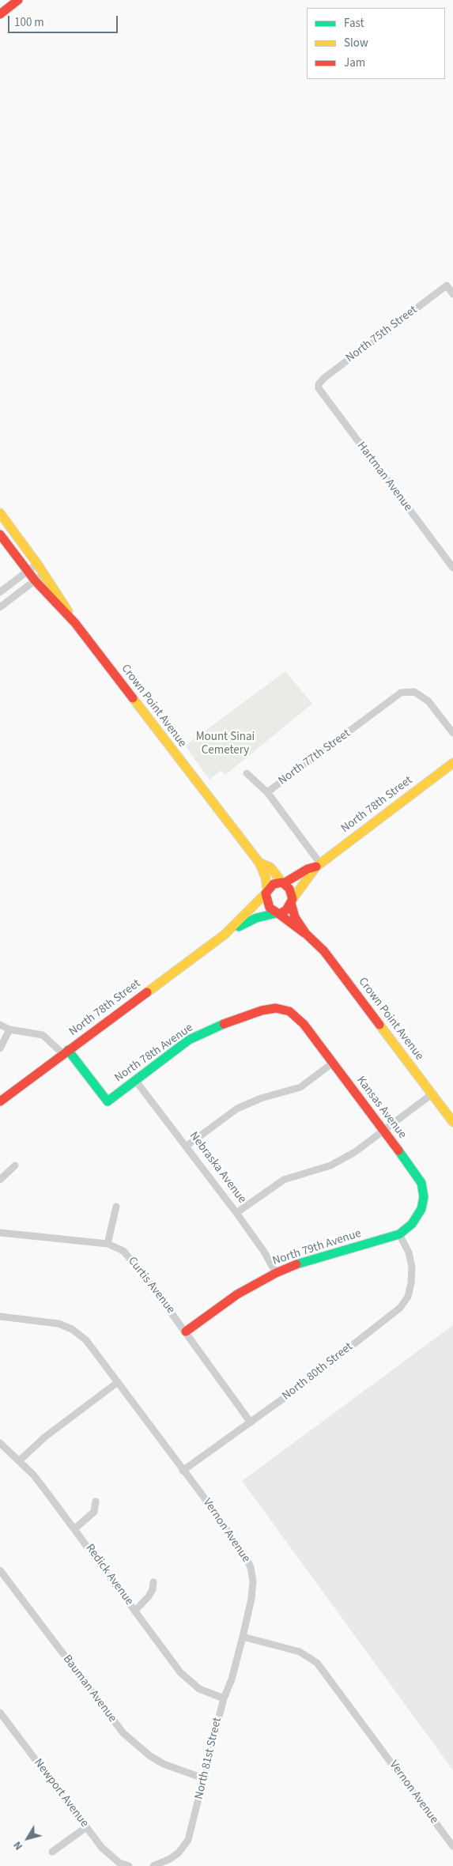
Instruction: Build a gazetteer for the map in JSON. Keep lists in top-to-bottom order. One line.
{"streets":{"street":["North 75th Street","Hartman Avenue","Crown Point Avenue","North 77th Street","North 78th Street","North 78th Avenue","Kansas Avenue","Nebraska Avenue","North 79th Avenue","Curtis Avenue","North 80th Street","Vernon Avenue","Redick Avenue","Bauman Avenue","North 81st Street","Newport Avenue"]},"crossings":[["North 75th Street","Hartman Avenue"],["North 78th Street","North 78th Avenue"],["North 78th Avenue","Kansas Avenue"],["North 78th Avenue","Nebraska Avenue"],["Kansas Avenue","North 79th Avenue"],["Kansas Avenue","North 80th Street"],["Nebraska Avenue","North 79th Avenue"],["North 79th Avenue","Curtis Avenue"],["North 79th Avenue","North 80th Street"],["Curtis Avenue","North 80th Street"],["North 80th Street","Vernon Avenue"],["Vernon Avenue","North 81st Street"],["Redick Avenue","North 81st Street"],["Bauman Avenue","North 81st Street"]],"parks":["Mount Sinai Cemetery"],"legend":["Fast","Slow","Jam"],"scale_bar":"100 m","north":"bottom left"}
